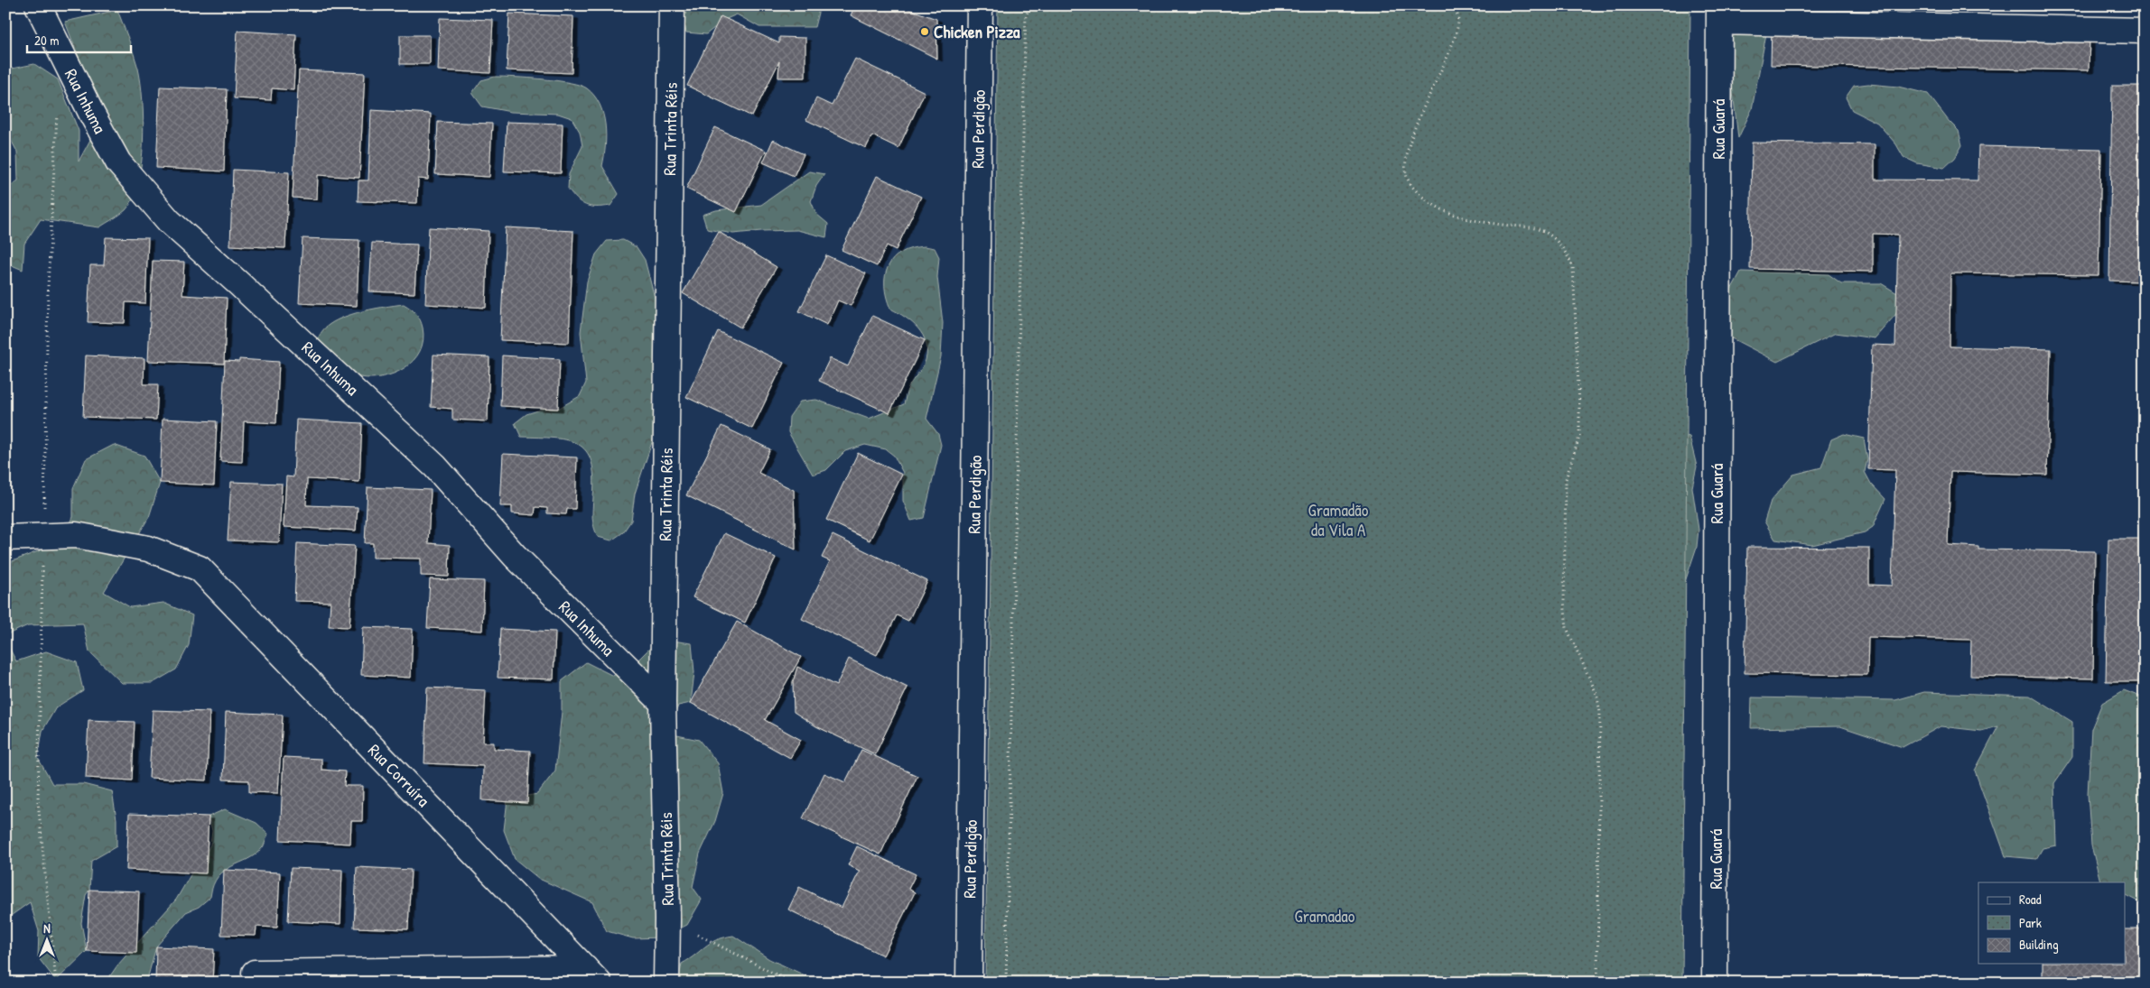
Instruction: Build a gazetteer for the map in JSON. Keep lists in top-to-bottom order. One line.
{"streets":{"street":["Rua Inhuma","Rua Trinta Réis","Rua Perdigão","Rua Guará","Rua Corruíra"]},"crossings":[["Rua Inhuma","Rua Trinta Réis"]],"parks":["Gramadão da Vila A","Gramadao"],"places":["Chicken Pizza"],"legend":["Road","Park","Building"],"scale_bar":"20 m","north":"top"}
